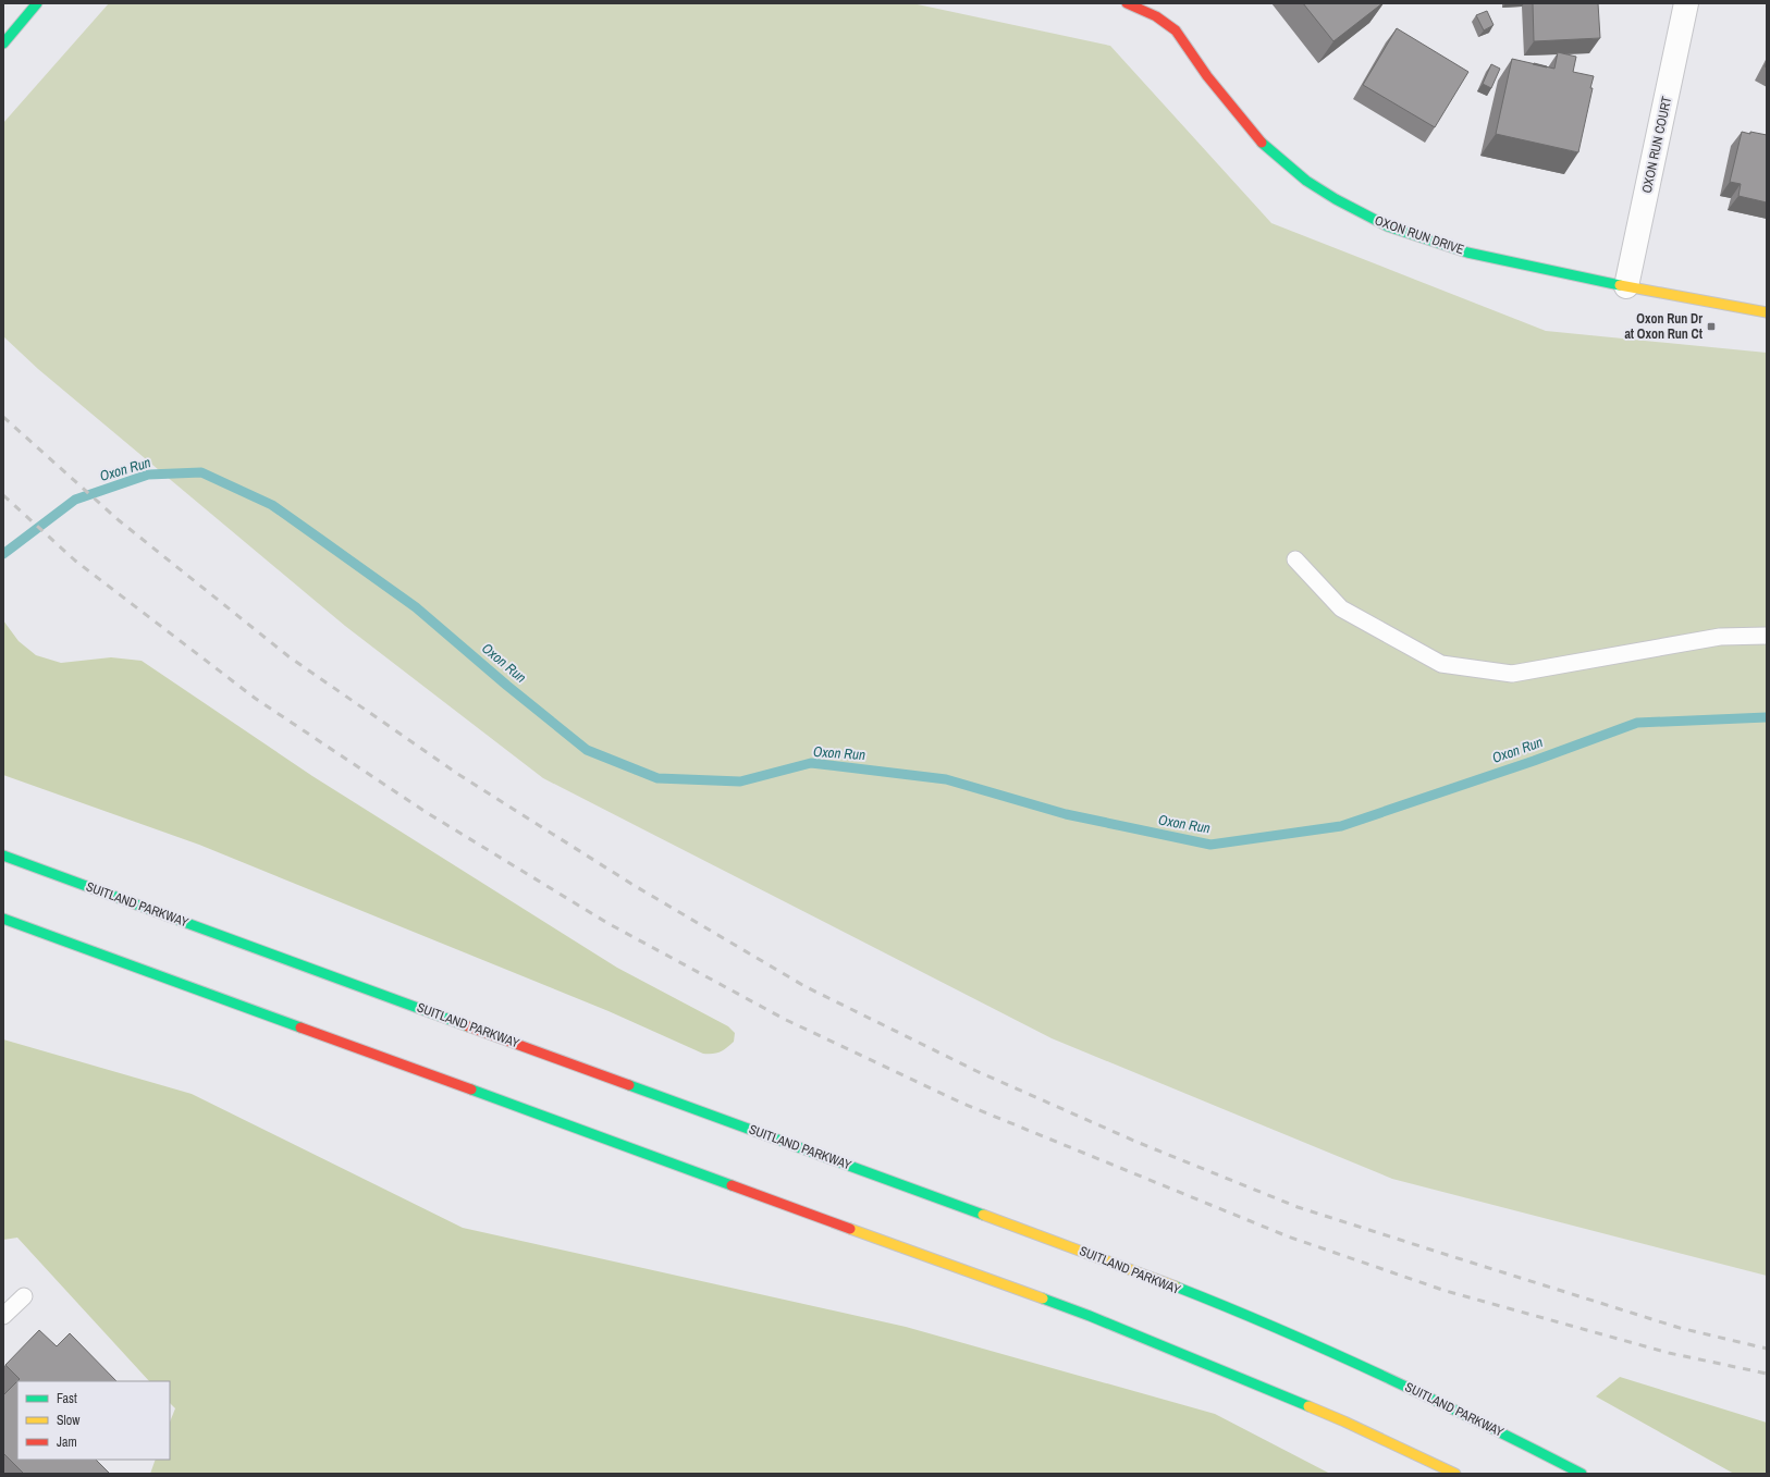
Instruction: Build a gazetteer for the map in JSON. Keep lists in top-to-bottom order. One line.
{"streets":{"main road":["OXON RUN DRIVE","SUITLAND PARKWAY"],"street":["OXON RUN COURT"]},"crossings":[["OXON RUN COURT","OXON RUN DRIVE"]],"water":["Oxon Run"],"places":{"transit":["Oxon Run Dr at Oxon Run Ct"]},"legend":["Fast","Slow","Jam"]}
